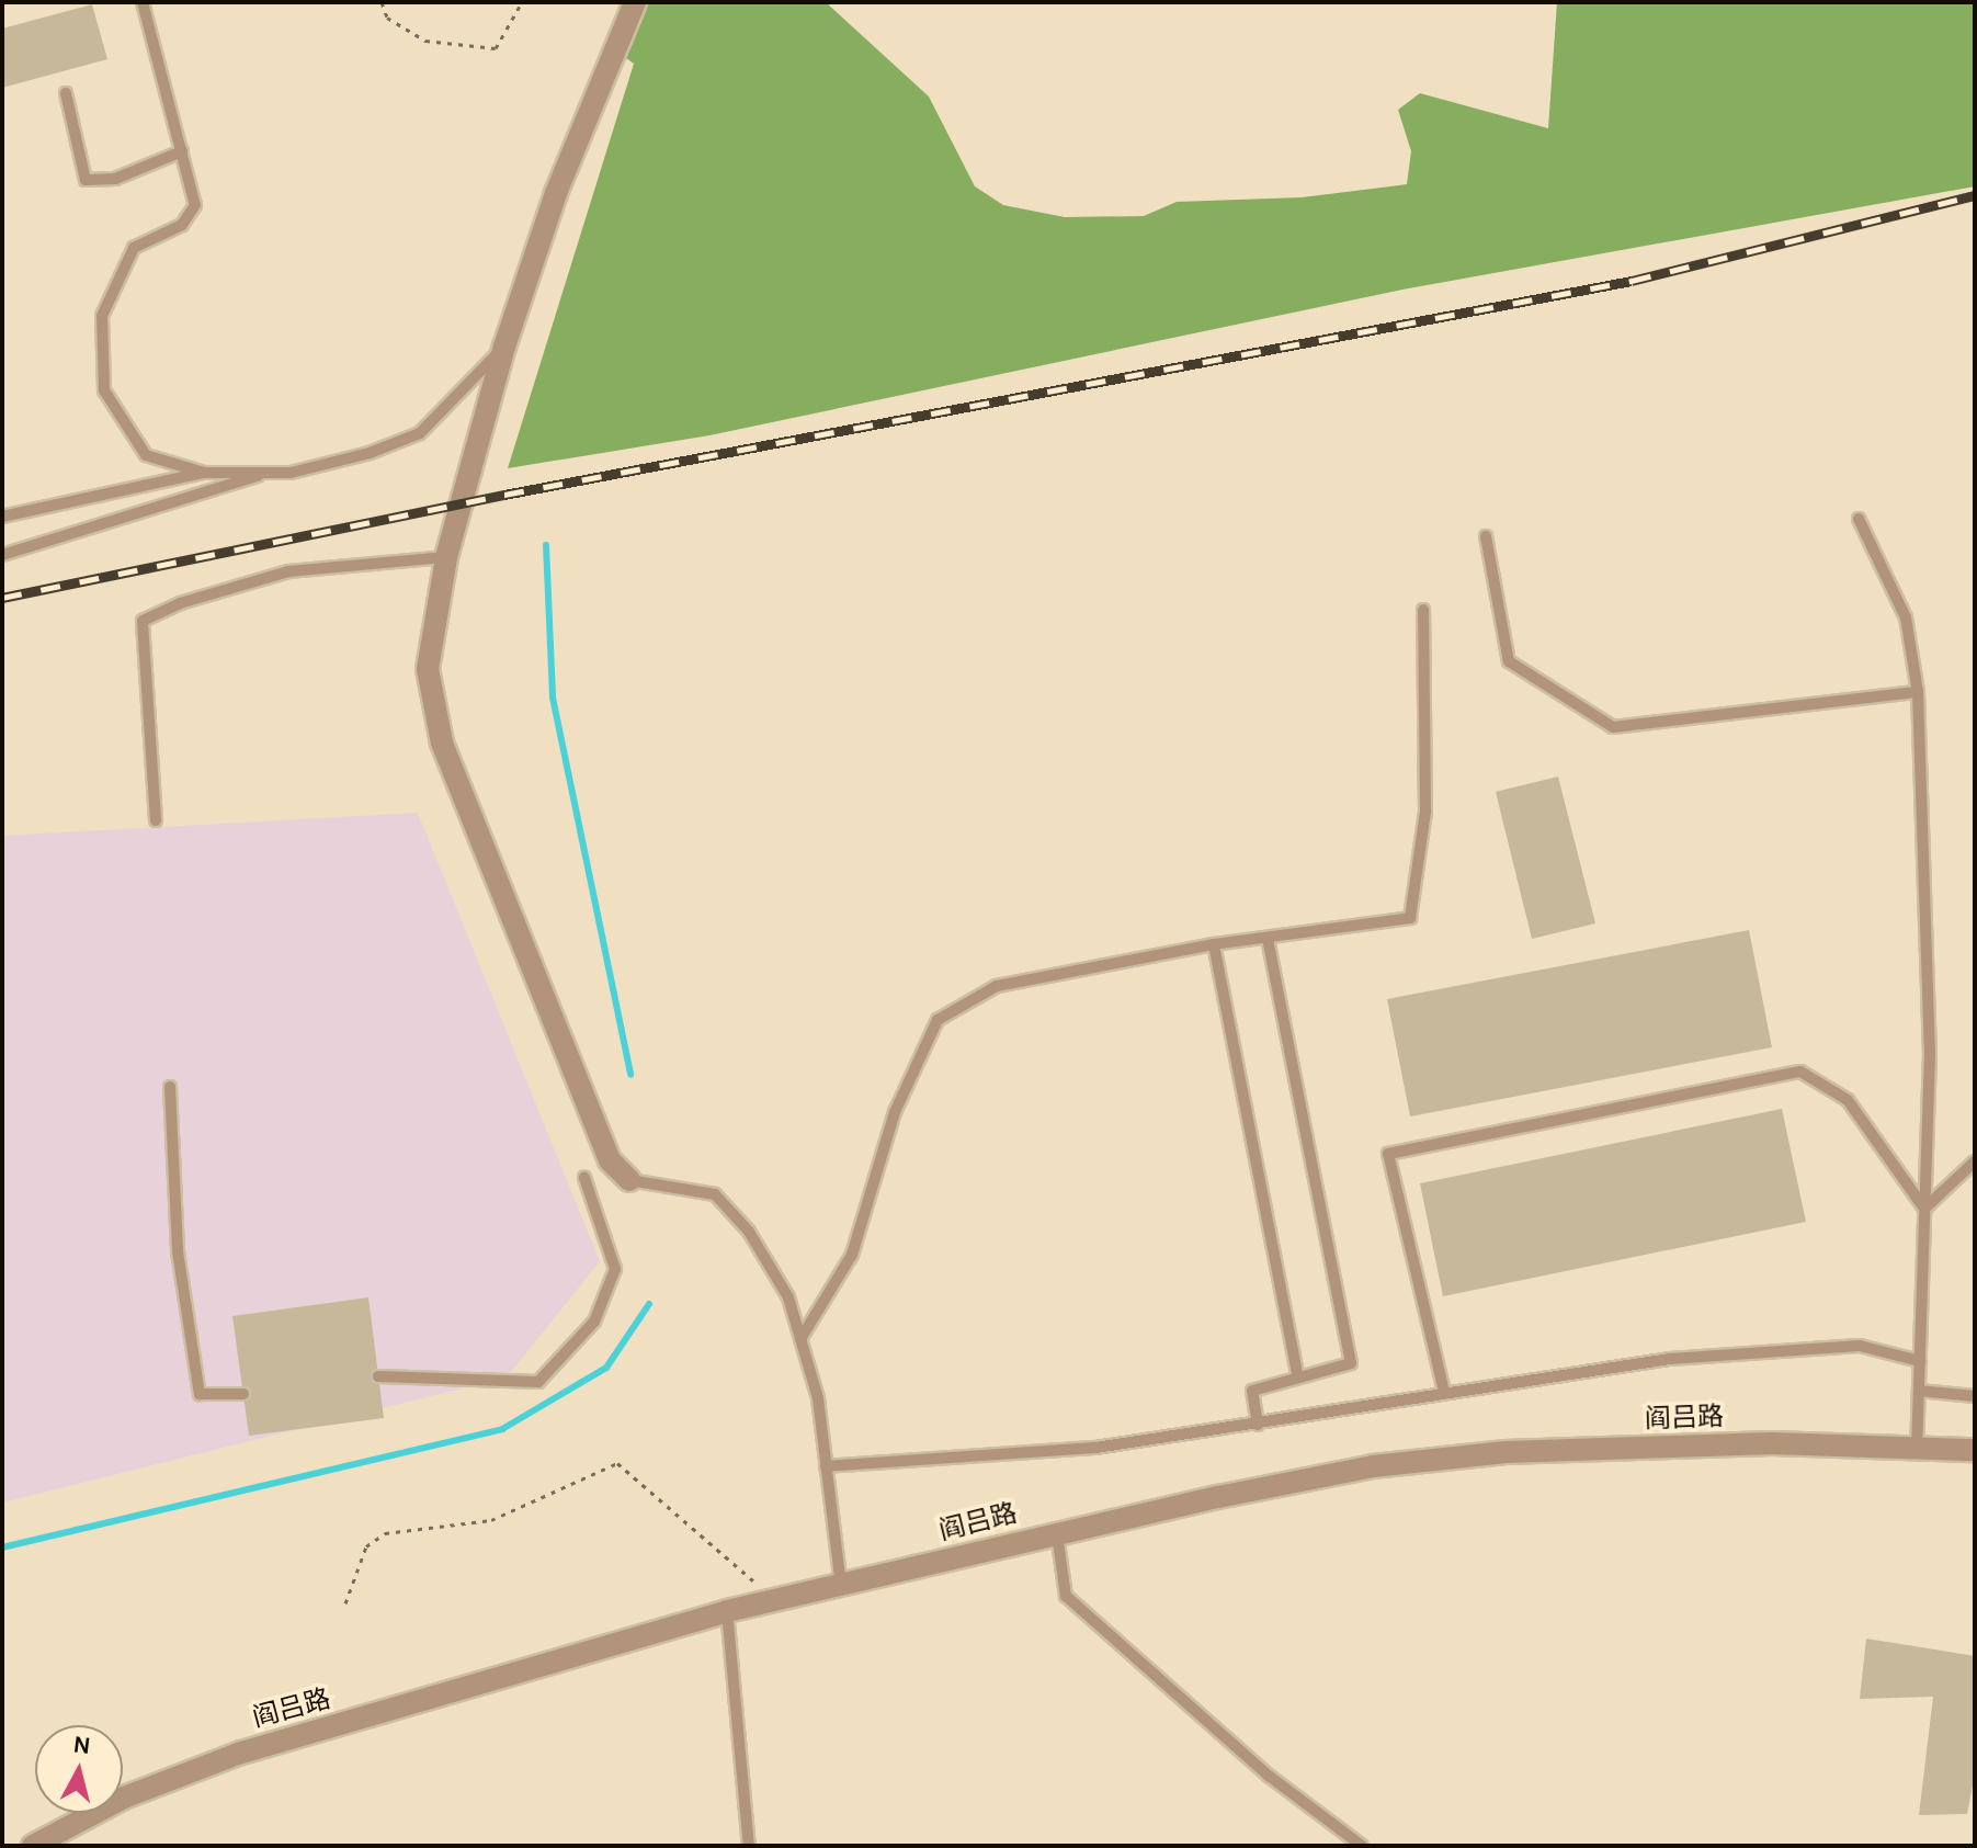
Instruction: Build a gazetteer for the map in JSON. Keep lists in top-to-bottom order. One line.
{"streets":{"street":["阎吕路"]},"north":"top"}
